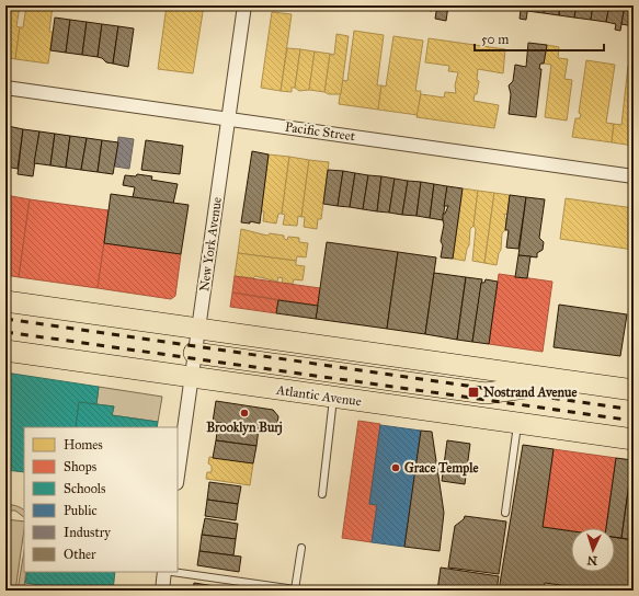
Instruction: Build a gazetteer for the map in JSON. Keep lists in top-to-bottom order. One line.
{"streets":{"main road":["Atlantic Avenue"],"street":["Pacific Street","New York Avenue"]},"crossings":[["Pacific Street","New York Avenue"],["New York Avenue","Atlantic Avenue"]],"places":{"transit":["Nostrand Avenue"],"other":["Brooklyn Burj","Grace Temple"]},"legend":["Homes","Shops","Schools","Public","Industry","Other"],"scale_bar":"50 m","north":"bottom"}
